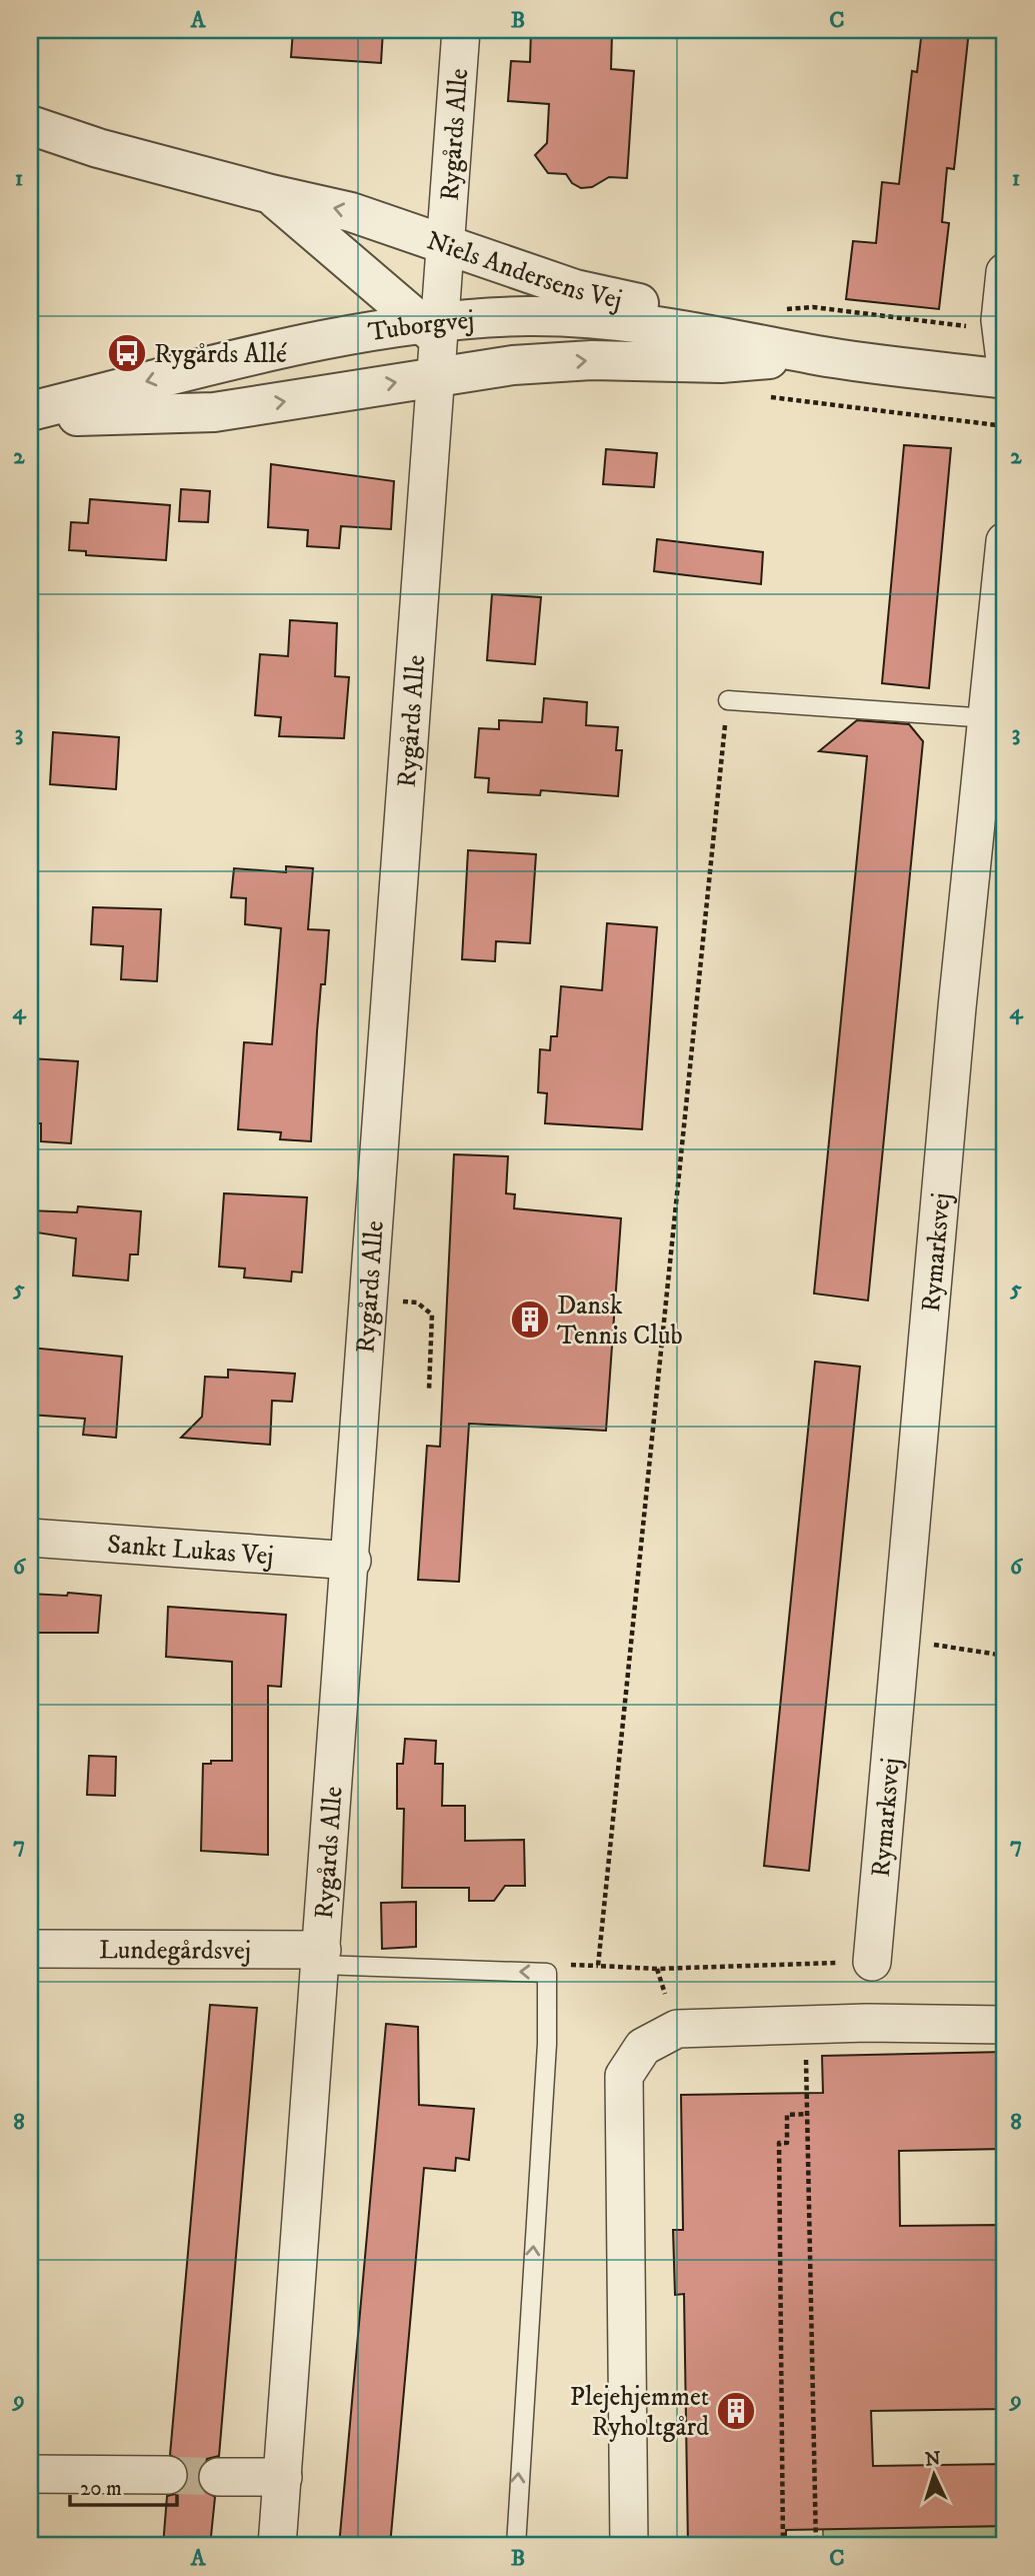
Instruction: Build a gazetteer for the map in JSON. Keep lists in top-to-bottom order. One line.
{"streets":{"street":["Rygårds Alle","Niels Andersens Vej","Tuborgvej","Rymarksvej","Sankt Lukas Vej","Lundegårdsvej"]},"crossings":[["Rygårds Alle","Niels Andersens Vej"],["Rygårds Alle","Tuborgvej"],["Rygårds Alle","Sankt Lukas Vej"],["Rygårds Alle","Lundegårdsvej"],["Niels Andersens Vej","Tuborgvej"]],"places":{"bus stop":["Rygårds Allé"],"building":["Dansk Tennis Club","Plejehjemmet Ryholtgård"]},"scale_bar":"20 m","north":"top","grid":{"columns":["A","B","C"],"rows":["1","2","3","4","5","6","7","8","9"]}}
